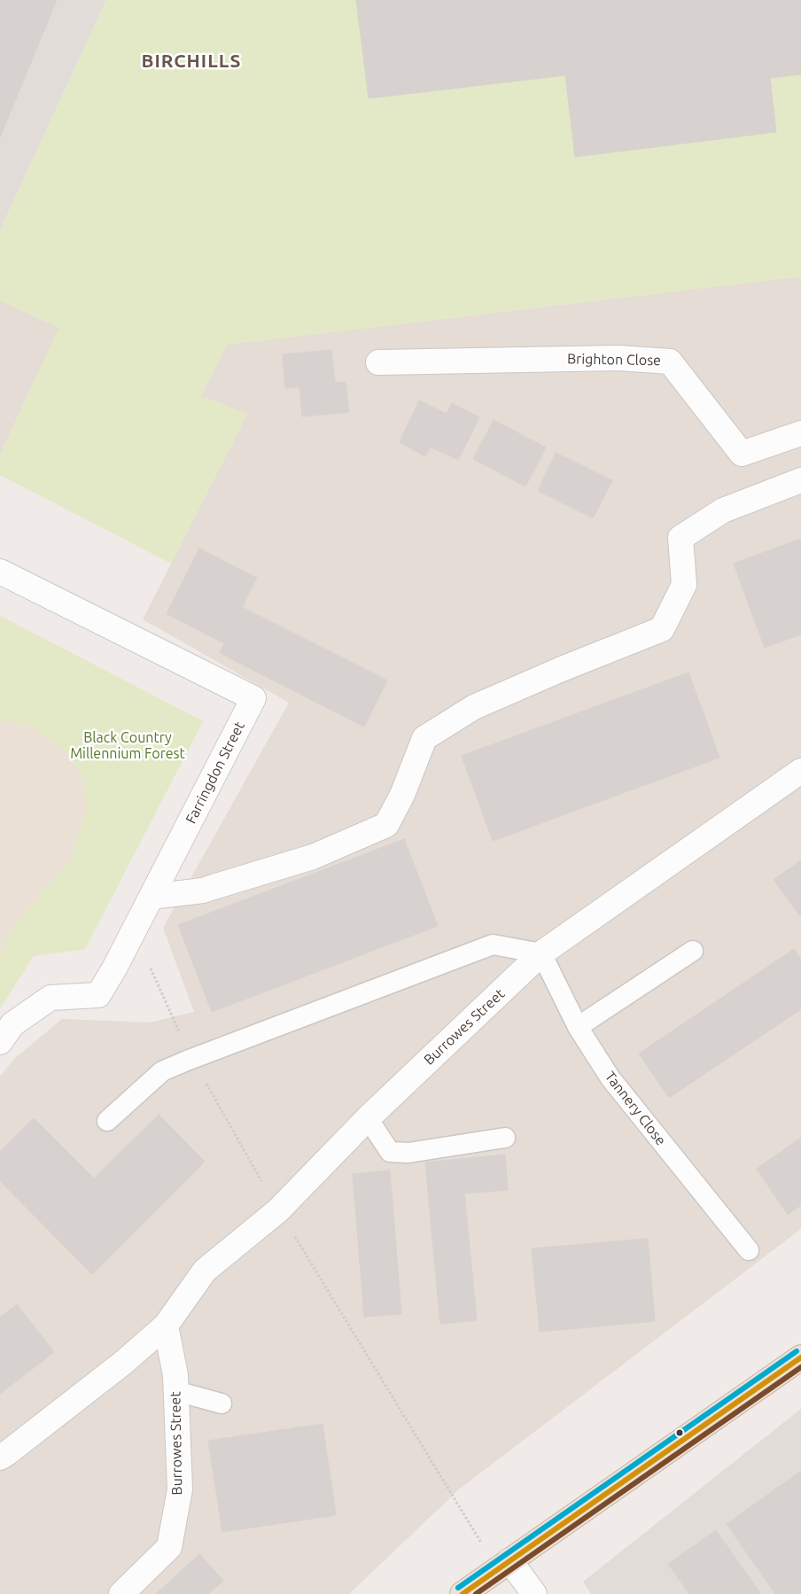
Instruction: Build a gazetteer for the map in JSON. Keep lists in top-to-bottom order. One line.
{"streets":{"street":["Brighton Close","Farringdon Street","Burrowes Street"],"lane":["Tannery Close"]},"crossings":[["Burrowes Street","Tannery Close"]],"districts":["BIRCHILLS"],"parks":["Black Country Millennium Forest"]}
